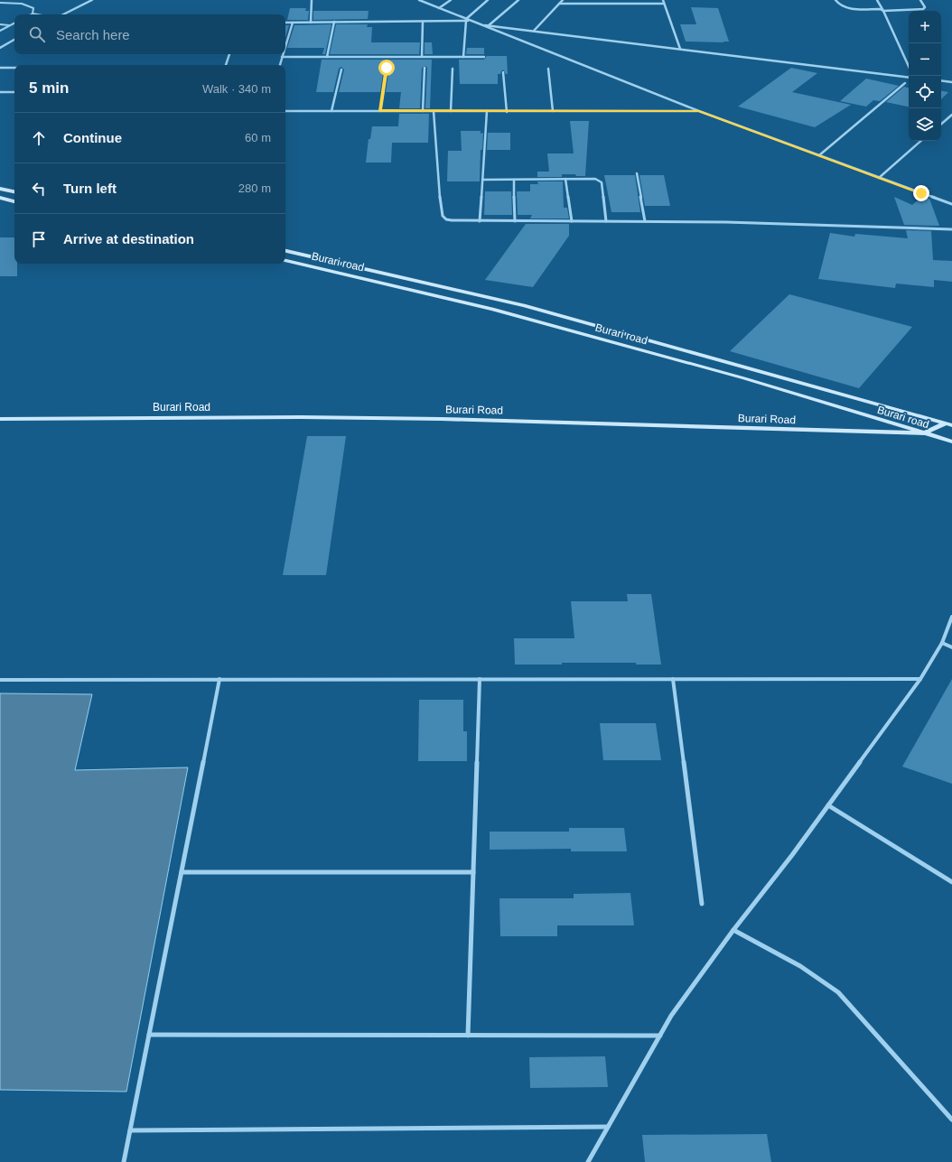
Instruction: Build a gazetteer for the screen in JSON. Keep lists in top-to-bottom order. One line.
{"streets":{"main road":["Burari road","Burari Road"]},"crossings":[["Burari road","Burari Road"]],"page":{"map_buttons":["+","−"],"search":"Search here","heading":["5 min","Walk · 340 m"],"list":[["Continue","60 m"],["Turn left","280 m"],"Arrive at destination"]}}
